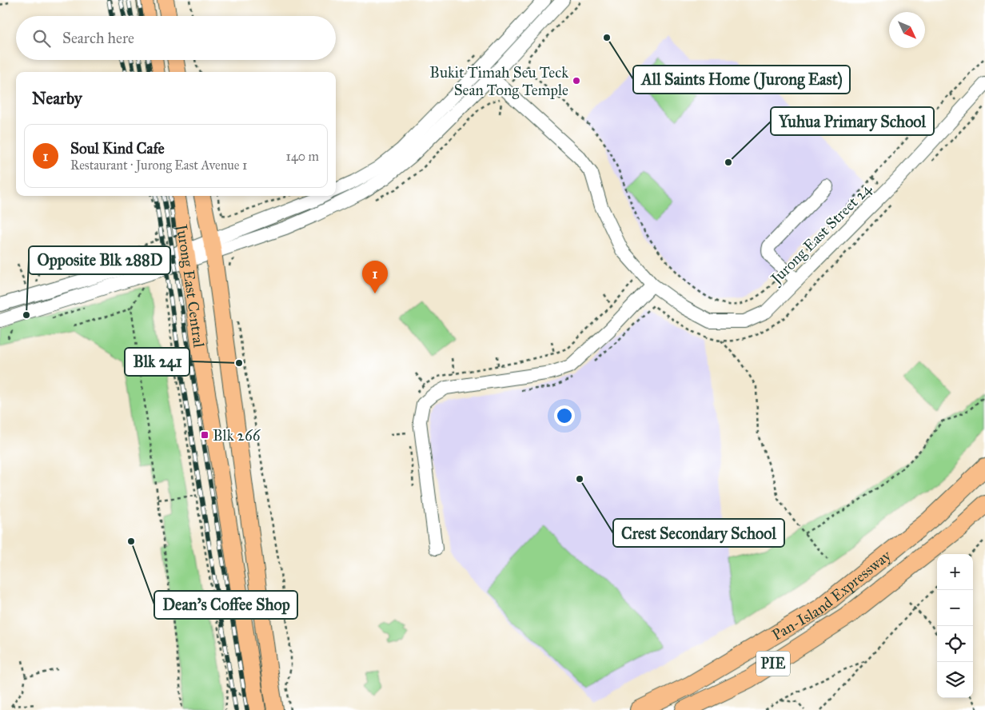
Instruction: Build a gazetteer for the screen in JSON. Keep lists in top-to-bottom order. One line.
{"streets":{"highway":["Pan-Island Expressway","PIE"],"main road":["Jurong East Central"],"street":["Jurong East Street 24"]},"places":{"other":["All Saints Home (Jurong East)","Bukit Timah Seu Teck Sean Tong Temple","Yuhua Primary School","Opposite Blk 288D","Blk 241","Crest Secondary School","Dean's Coffee Shop"],"transit":["Blk 266"]},"north":"bottom right","page":{"search":"Search here","heading":"Nearby","list":[{"mark":"1","name":"Soul Kind Cafe","note":"Restaurant · Jurong East Avenue 1","value":"140 m"}],"pins":"1","map_buttons":["+","−"]}}
